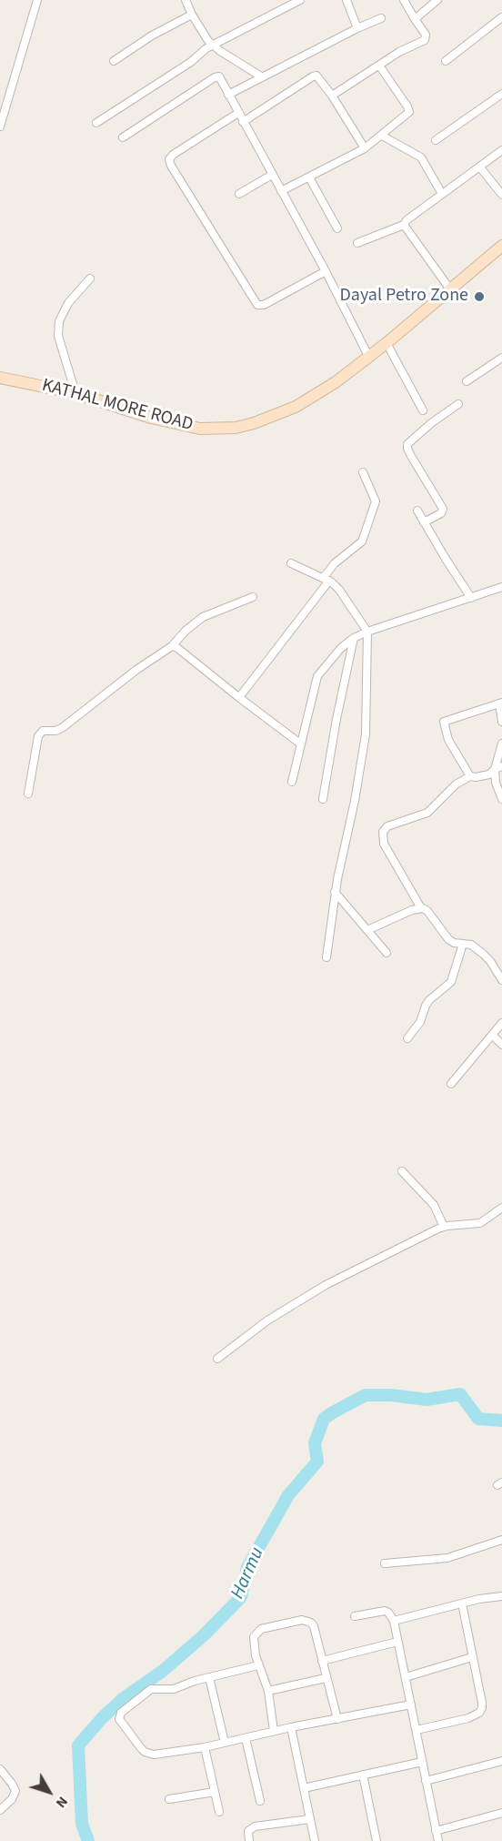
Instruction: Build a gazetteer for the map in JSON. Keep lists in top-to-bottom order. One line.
{"streets":{"main road":["KATHAL MORE ROAD"]},"water":["Harmu"],"places":["Dayal Petro Zone"],"north":"bottom right"}
